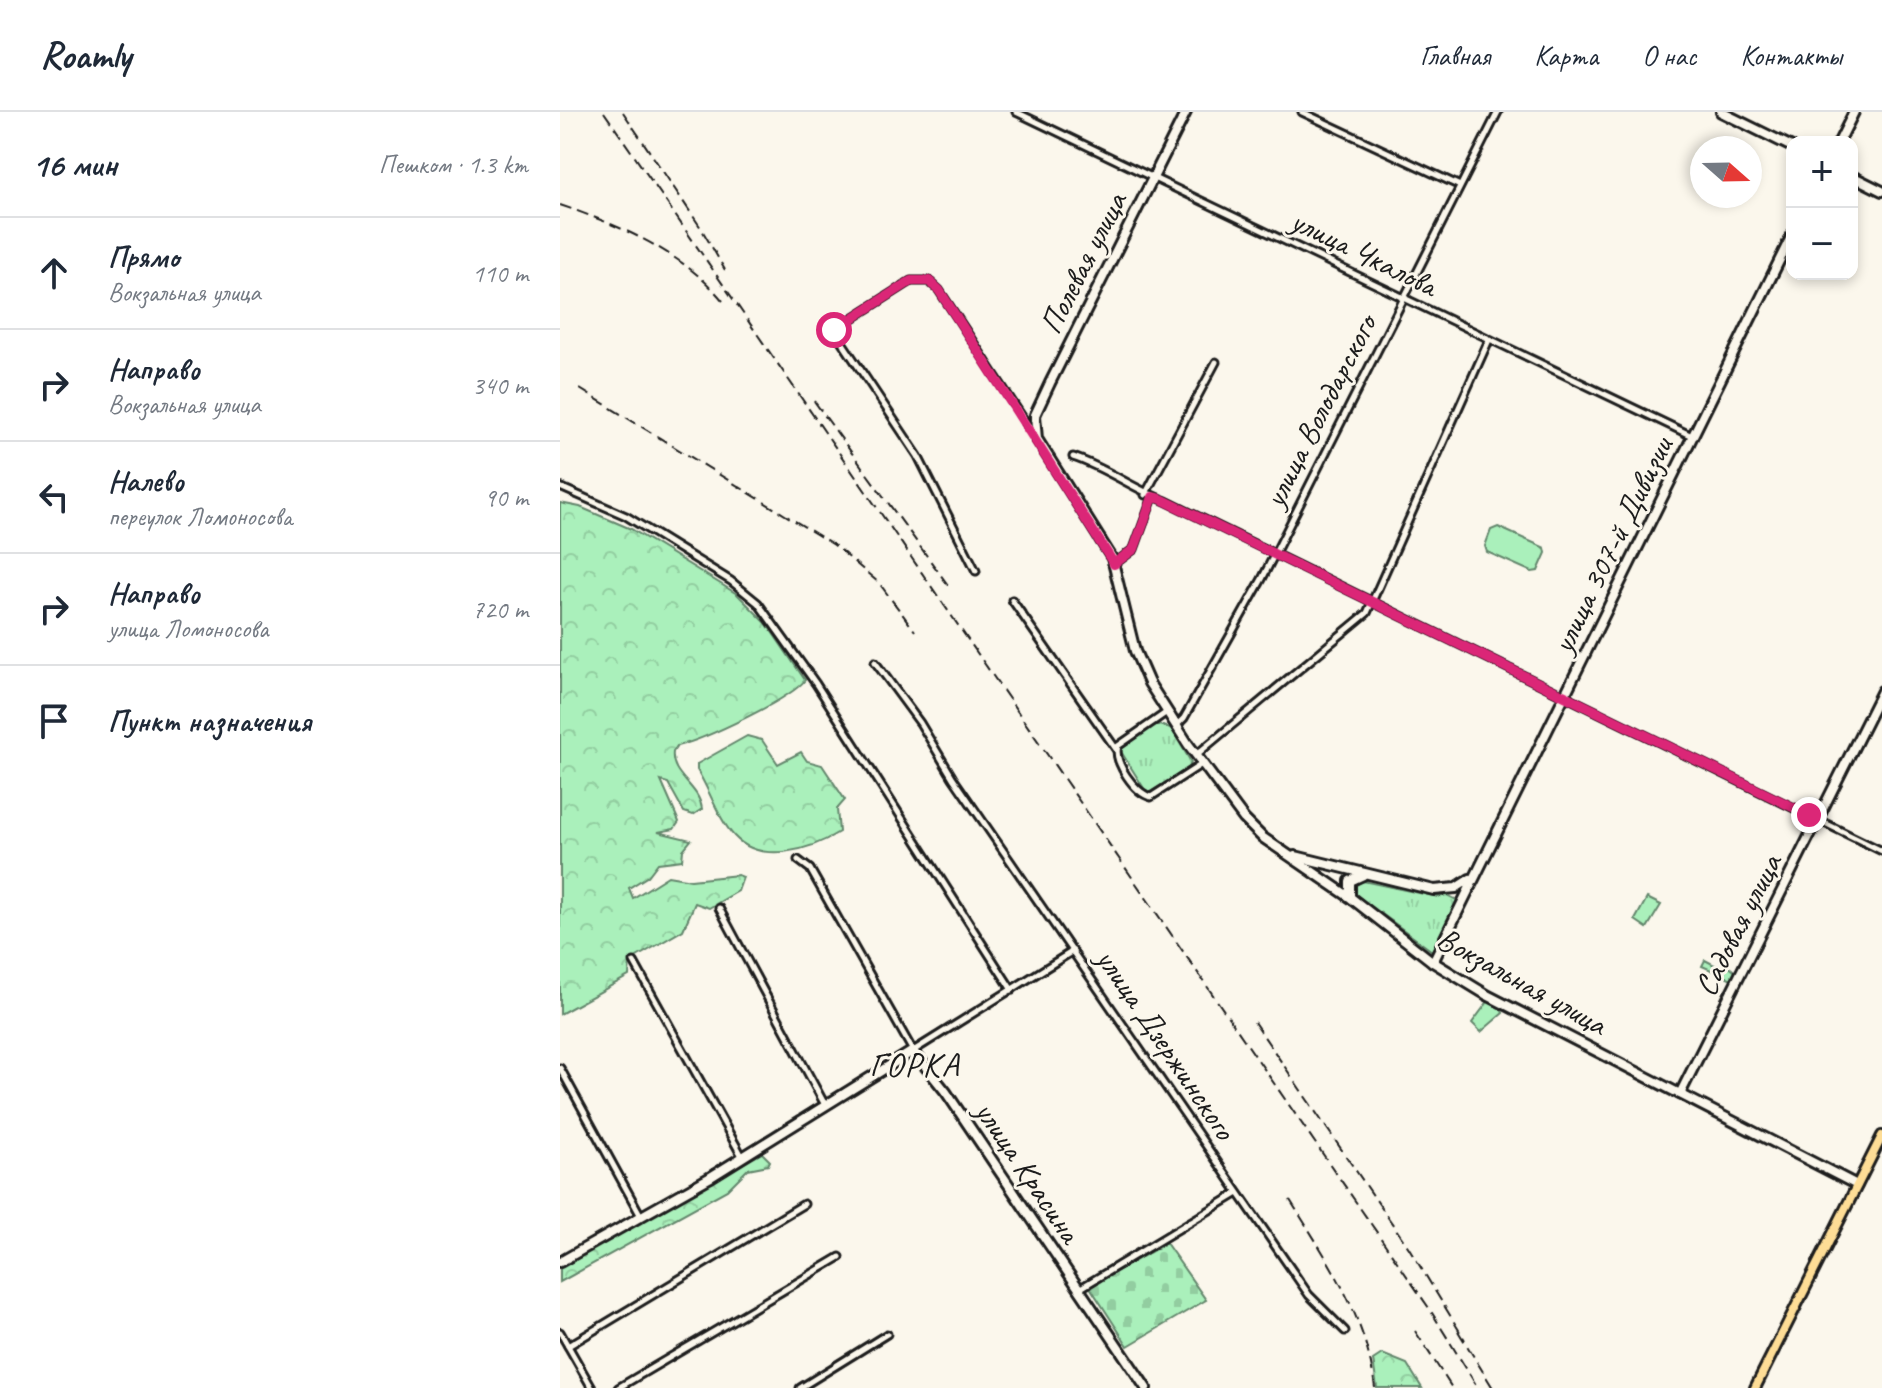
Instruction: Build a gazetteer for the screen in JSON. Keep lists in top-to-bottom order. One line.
{"streets":{"street":["улица Чкалова","Полевая улица","улица Володарского","улица 307-й Дивизии","Садовая улица","Вокзальная улица","улица Дзержинского","улица Красина"]},"crossings":[["улица Чкалова","Полевая улица"],["улица Чкалова","улица Володарского"],["улица Чкалова","улица 307-й Дивизии"],["Полевая улица","Вокзальная улица"],["улица Володарского","Вокзальная улица"],["улица 307-й Дивизии","Вокзальная улица"],["Садовая улица","Вокзальная улица"]],"districts":["ГОРКА"],"north":"right","page":{"header":"Roamly","nav":["Главная","Карта","О нас","Контакты"],"heading":["16 мин","Пешком · 1.3 km"],"map_buttons":["+","−"],"list":[["Прямо","Вокзальная улица","110 m"],["Направо","Вокзальная улица","340 m"],["Налево","переулок Ломоносова","90 m"],["Направо","улица Ломоносова","720 m"],"Пункт назначения"]}}
